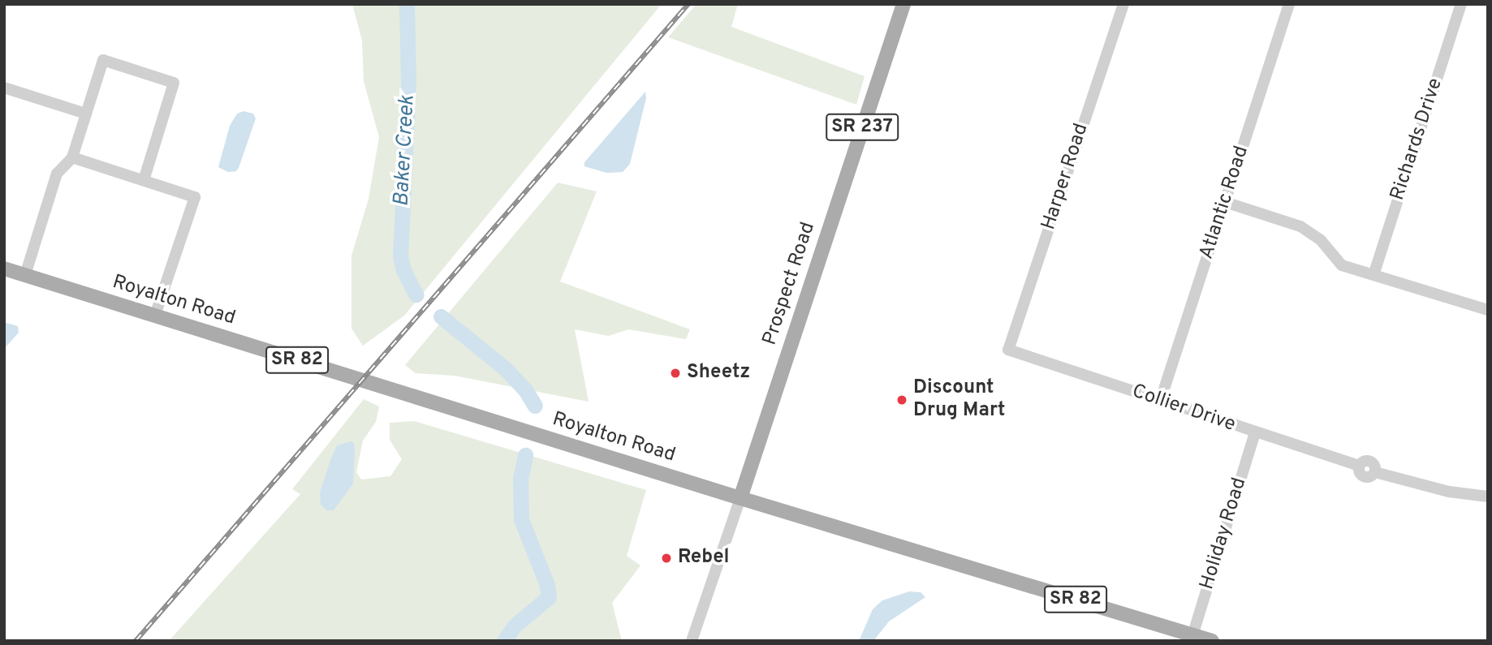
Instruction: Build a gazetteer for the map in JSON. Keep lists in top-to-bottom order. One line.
{"streets":{"main road":["SR 237","Prospect Road","Royalton Road","SR 82"],"street":["Richards Drive","Harper Road","Atlantic Road","Collier Drive","Holiday Road"]},"crossings":[["Harper Road","Collier Drive"],["Atlantic Road","Collier Drive"],["Prospect Road","Royalton Road"],["Royalton Road","Holiday Road"],["Collier Drive","Holiday Road"]],"water":["Baker Creek"],"places":["Sheetz","Discount Drug Mart","Rebel"]}
